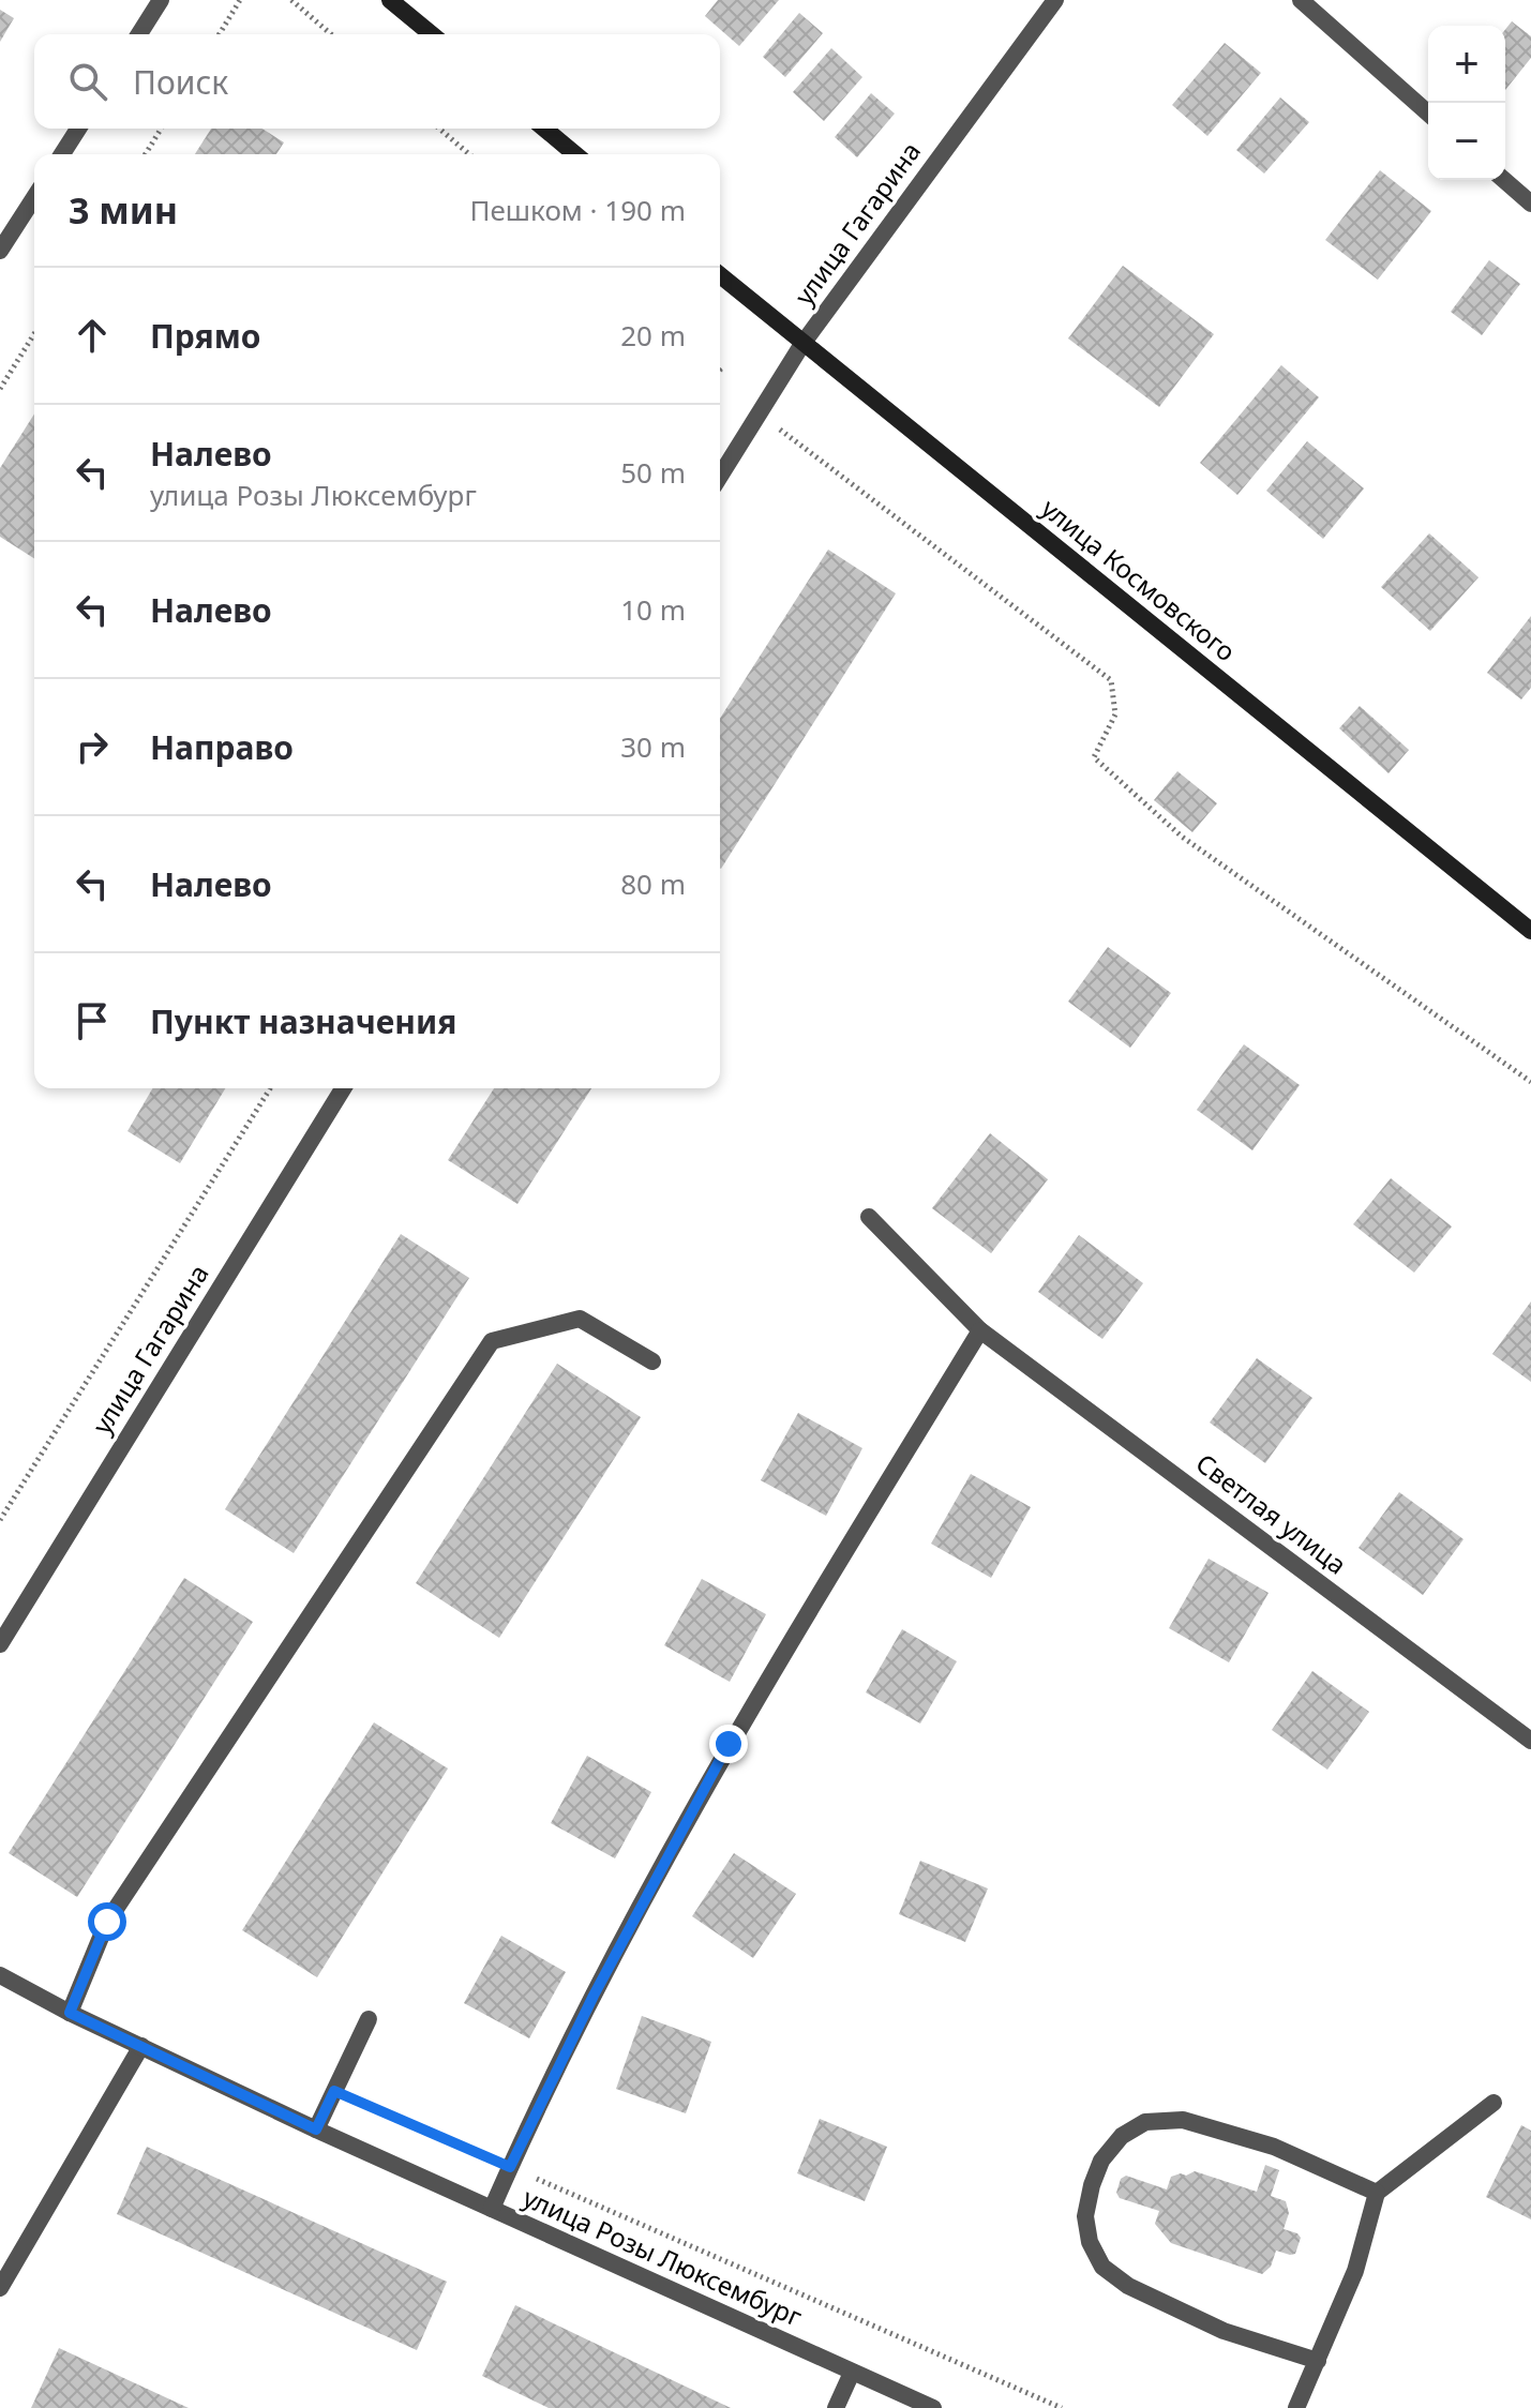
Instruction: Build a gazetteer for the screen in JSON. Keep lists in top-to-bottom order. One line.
{"streets":{"main road":["улица Космовского"],"street":["улица Гагарина","Светлая улица","улица Розы Люксембург"]},"crossings":[["улица Гагарина","улица Космовского"]],"page":{"map_buttons":["+","−"],"search":"Поиск","heading":["3 мин","Пешком · 190 m"],"list":[["Прямо","20 m"],["Налево","улица Розы Люксембург","50 m"],["Налево","10 m"],["Направо","30 m"],["Налево","80 m"],"Пункт назначения"]}}
